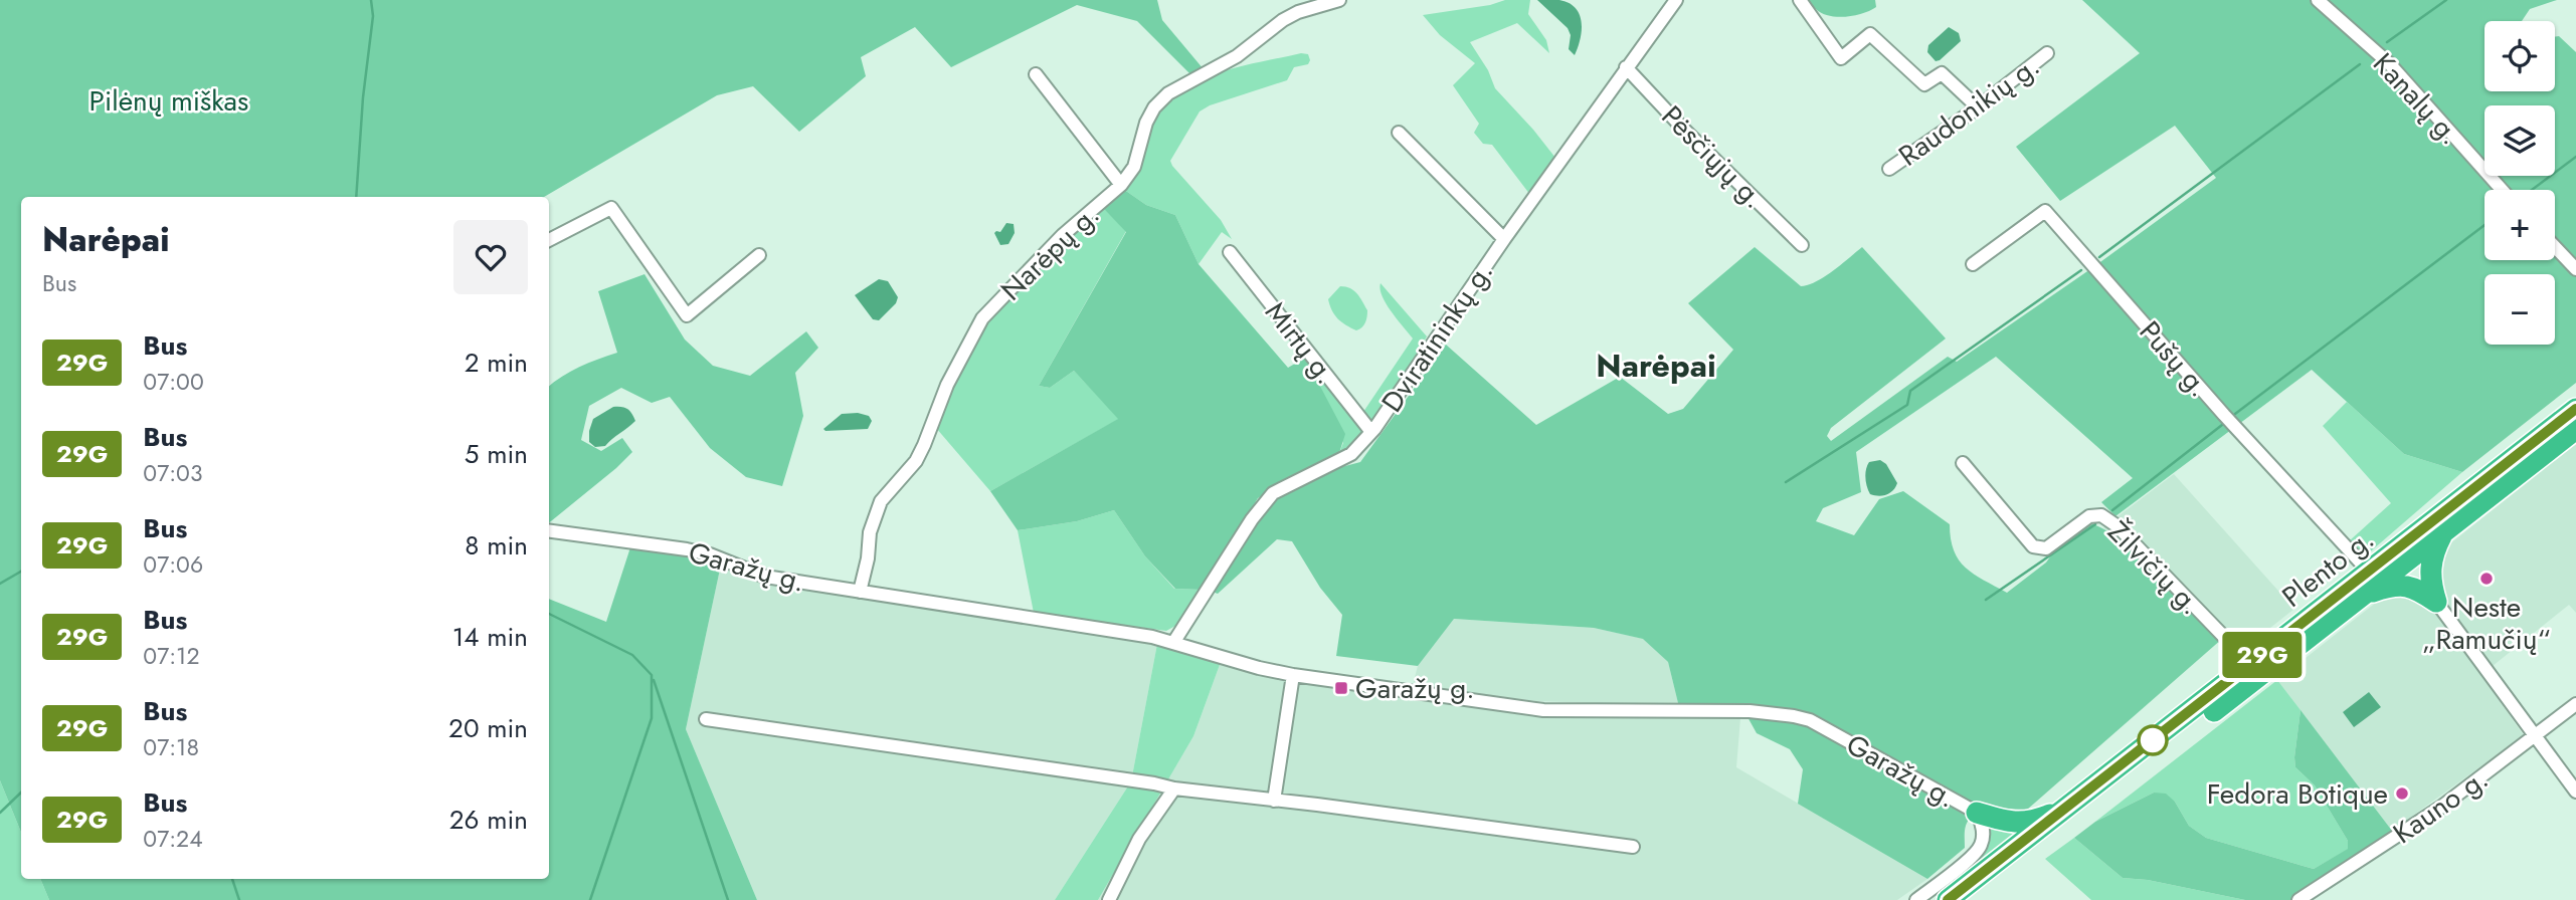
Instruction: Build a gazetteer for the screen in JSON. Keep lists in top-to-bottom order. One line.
{"streets":{"highway":["Plento g."],"street":["Kanalų g.","Raudonikių g.","Pėsčiųjų g.","Narėpų g.","Dviratininkų g.","Mirtų g.","Pušų g.","Garažų g.","Žilvičių g.","Kauno g."]},"crossings":[["Pėsčiųjų g.","Dviratininkų g."],["Narėpų g.","Garažų g."],["Dviratininkų g.","Mirtų g."],["Dviratininkų g.","Garažų g."],["Pušų g.","Plento g."],["Žilvičių g.","Plento g."]],"districts":["Narėpai"],"parks":["Pilėnų miškas"],"places":{"other":["Neste „Ramučių“","Fedora Botique"],"transit":["Garažų g."]},"lines":["bus line 29G"],"page":{"on_map":"29G","map_buttons":["+","−"],"heading":["Narėpai","Bus"],"list":[{"mark":"29G","name":"Bus","note":"07:00","value":"2 min"},{"mark":"29G","name":"Bus","note":"07:03","value":"5 min"},{"mark":"29G","name":"Bus","note":"07:06","value":"8 min"},{"mark":"29G","name":"Bus","note":"07:12","value":"14 min"},{"mark":"29G","name":"Bus","note":"07:18","value":"20 min"},{"mark":"29G","name":"Bus","note":"07:24","value":"26 min"}]}}
